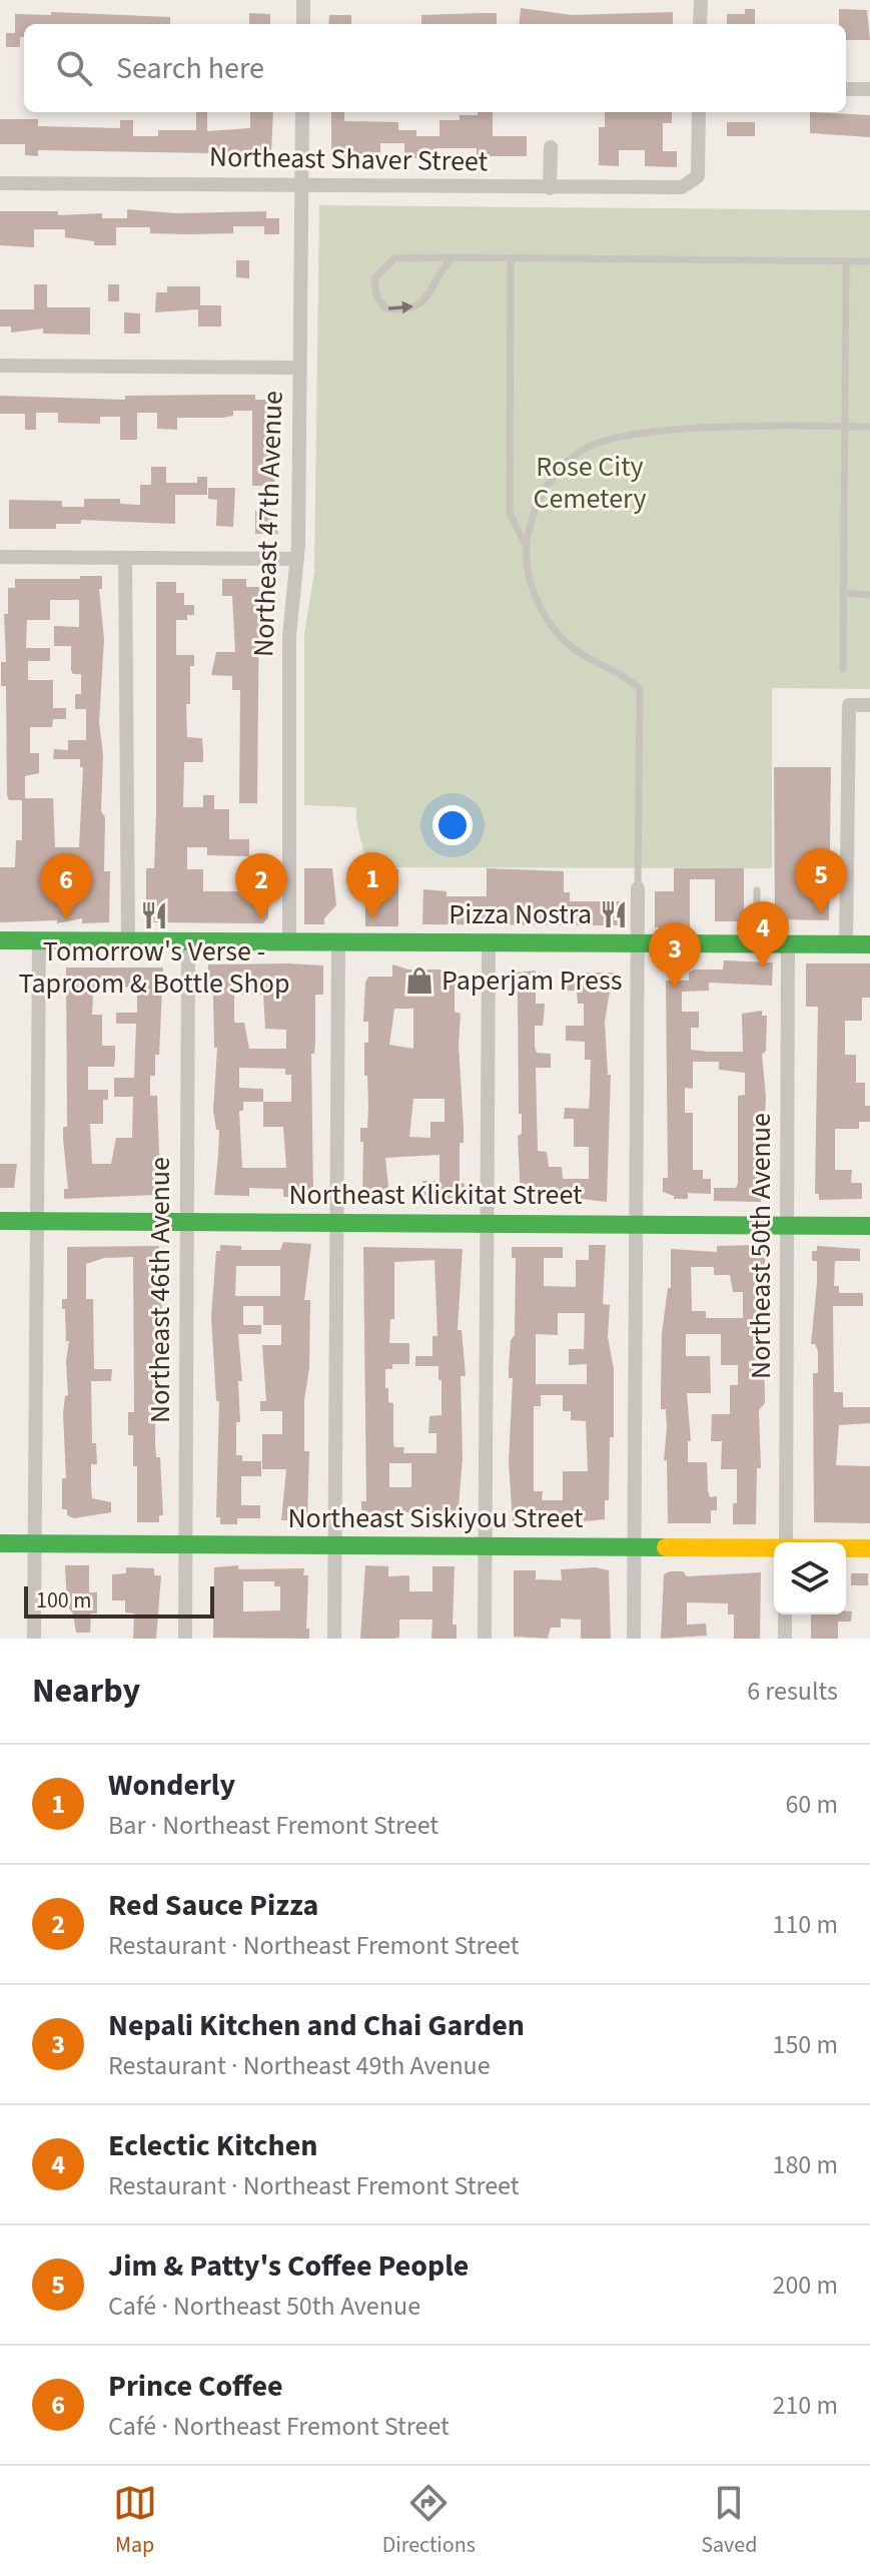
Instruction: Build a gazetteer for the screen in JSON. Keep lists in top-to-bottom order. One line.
{"streets":{"street":["Northeast Shaver Street","Northeast 47th Avenue","Northeast Klickitat Street","Northeast 50th Avenue","Northeast 46th Avenue","Northeast Siskiyou Street"]},"crossings":[["Northeast Shaver Street","Northeast 47th Avenue"],["Northeast Klickitat Street","Northeast 50th Avenue"],["Northeast Klickitat Street","Northeast 46th Avenue"],["Northeast 46th Avenue","Northeast Siskiyou Street"]],"parks":["Rose City Cemetery"],"places":{"restaurant":["Pizza Nostra","Tomorrow's Verse - Taproom & Bottle Shop"],"shop":["Paperjam Press"]},"scale_bar":"100 m","page":{"search":"Search here","pins":["5","1","2","6","4","3"],"scale":"100 m","heading":["Nearby","6 results"],"list":[{"mark":"1","name":"Wonderly","note":"Bar · Northeast Fremont Street","value":"60 m"},{"mark":"2","name":"Red Sauce Pizza","note":"Restaurant · Northeast Fremont Street","value":"110 m"},{"mark":"3","name":"Nepali Kitchen and Chai Garden","note":"Restaurant · Northeast 49th Avenue","value":"150 m"},{"mark":"4","name":"Eclectic Kitchen","note":"Restaurant · Northeast Fremont Street","value":"180 m"},{"mark":"5","name":"Jim & Patty's Coffee People","note":"Café · Northeast 50th Avenue","value":"200 m"},{"mark":"6","name":"Prince Coffee","note":"Café · Northeast Fremont Street","value":"210 m"}],"nav":["Map","Directions","Saved"]}}
